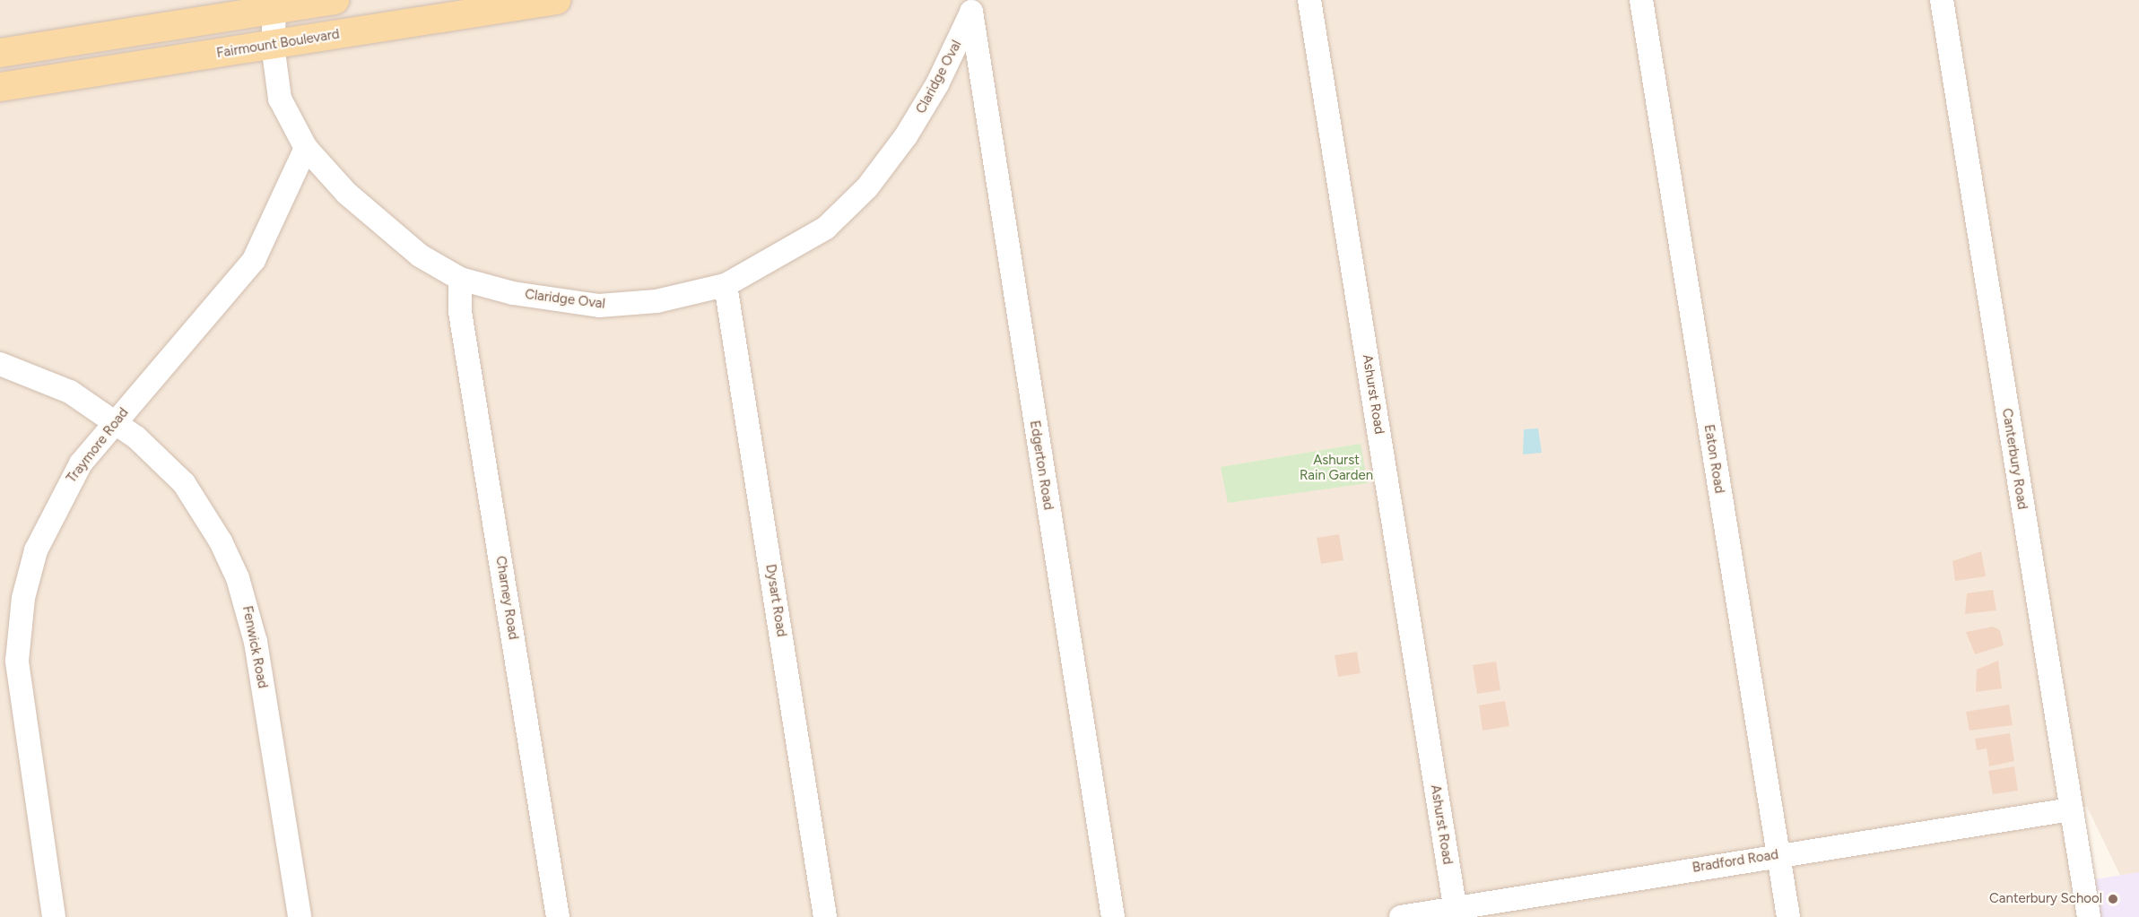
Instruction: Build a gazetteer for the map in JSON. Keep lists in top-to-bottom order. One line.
{"streets":{"main road":["Fairmount Boulevard"],"street":["Claridge Oval","Ashurst Road","Traymore Road","Eaton Road","Canterbury Road","Edgerton Road","Charney Road","Dysart Road","Fenwick Road","Bradford Road"]},"crossings":[["Fairmount Boulevard","Claridge Oval"],["Claridge Oval","Traymore Road"],["Claridge Oval","Edgerton Road"],["Claridge Oval","Charney Road"],["Claridge Oval","Dysart Road"],["Ashurst Road","Bradford Road"],["Traymore Road","Fenwick Road"],["Eaton Road","Bradford Road"],["Canterbury Road","Bradford Road"]],"parks":["Ashurst Rain Garden"],"places":["Canterbury School"]}
